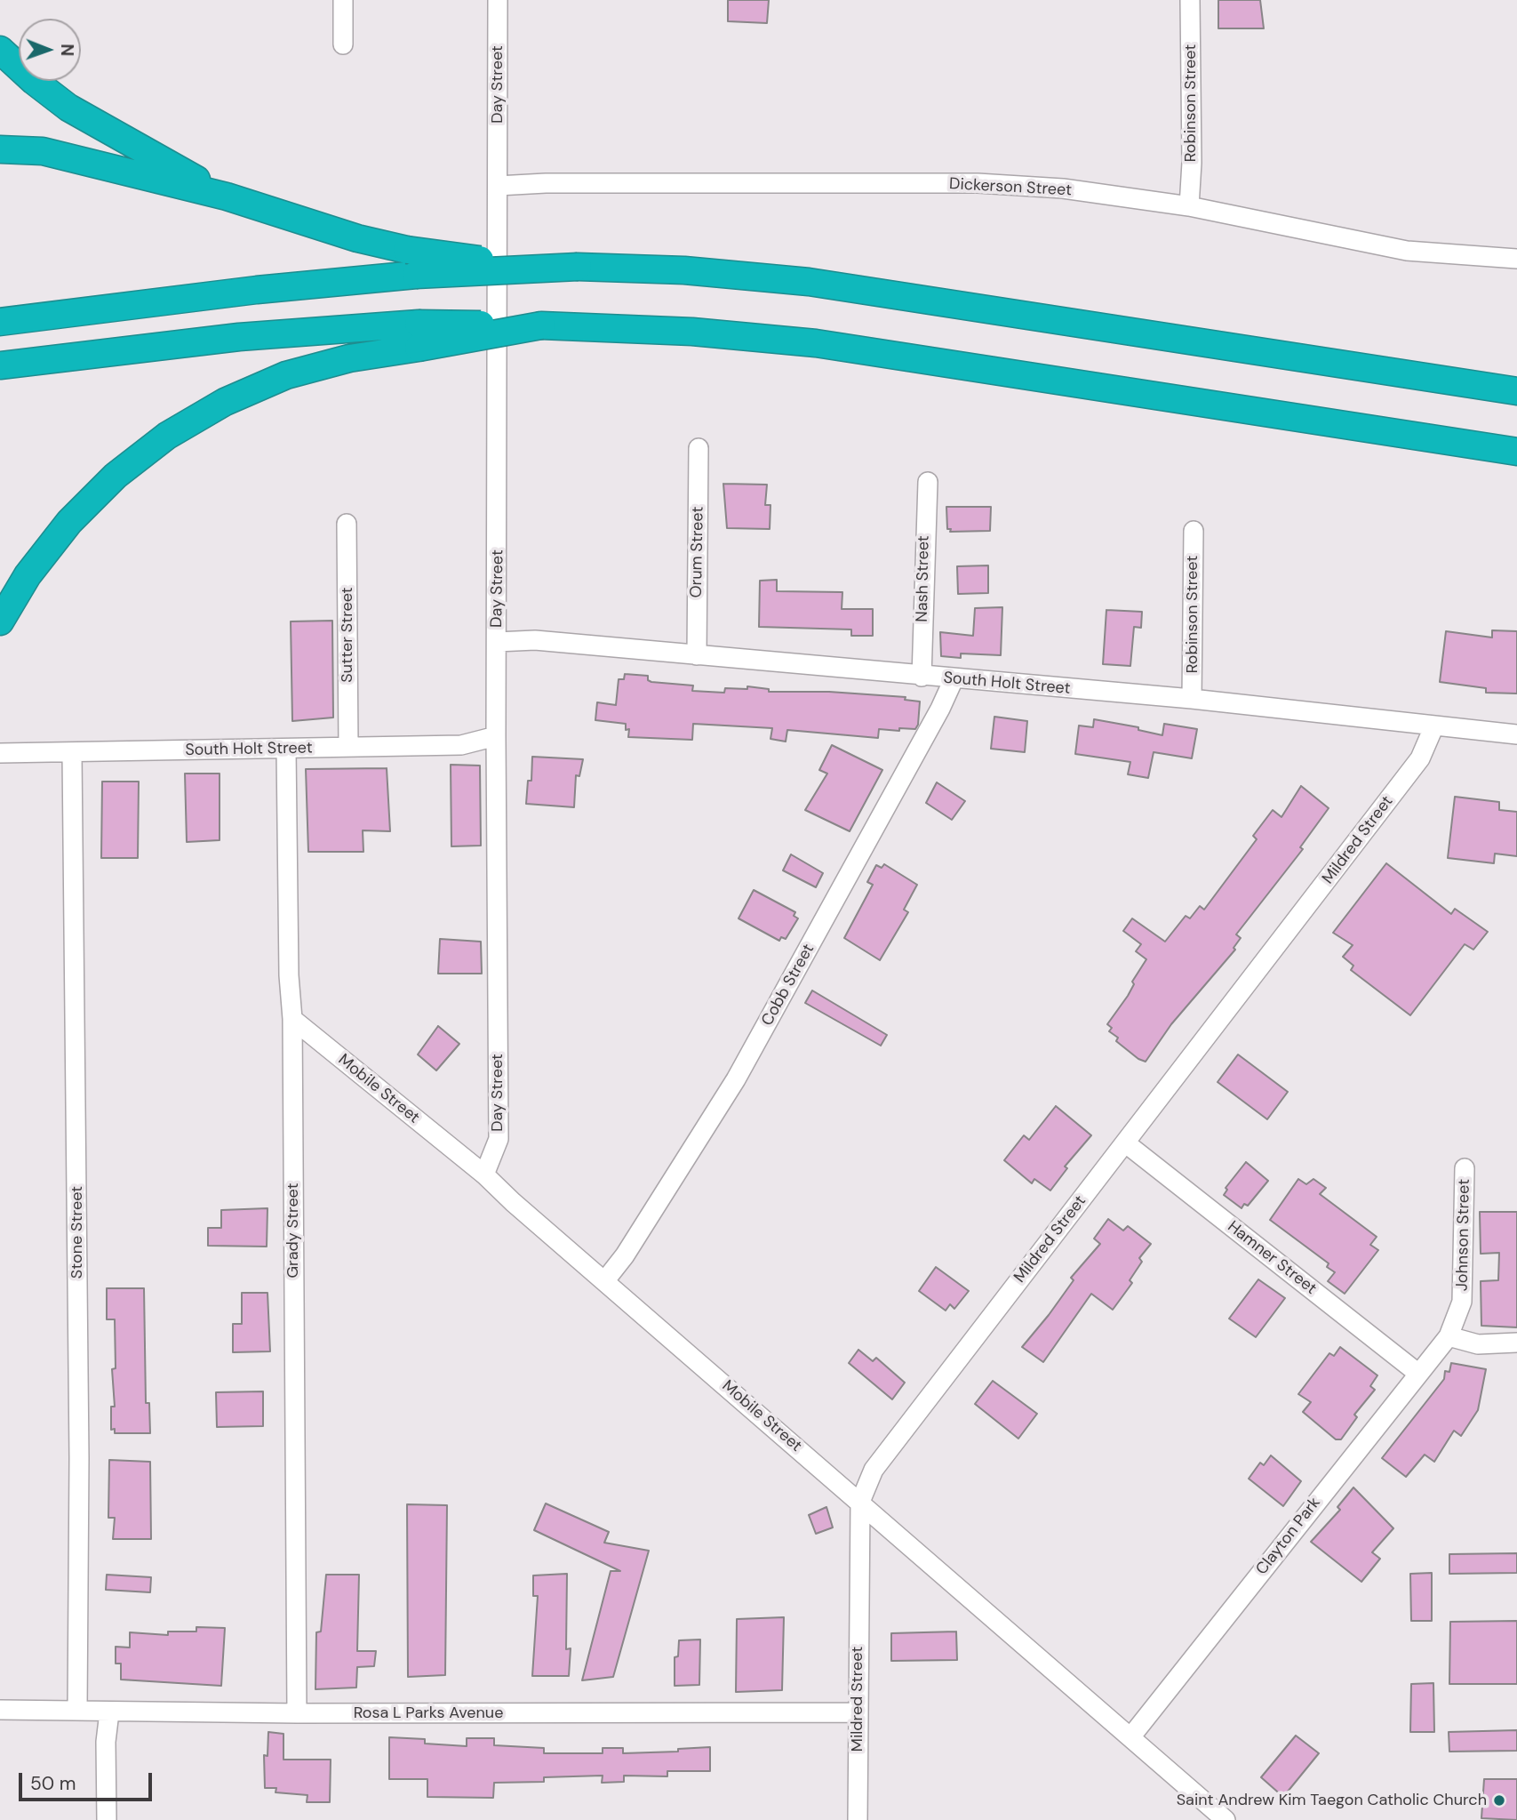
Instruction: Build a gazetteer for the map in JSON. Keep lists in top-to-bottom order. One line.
{"streets":{"street":["Day Street","Robinson Street","Dickerson Street","Orum Street","Nash Street","Sutter Street","South Holt Street","Mildred Street","Cobb Street","Mobile Street","Grady Street","Stone Street","Johnson Street","Hamner Street","Clayton Park","Rosa L Parks Avenue"]},"crossings":[["Day Street","Dickerson Street"],["Day Street","South Holt Street"],["Day Street","Mobile Street"],["Robinson Street","Dickerson Street"],["Robinson Street","South Holt Street"],["Orum Street","South Holt Street"],["Nash Street","South Holt Street"],["Sutter Street","South Holt Street"],["South Holt Street","Mildred Street"],["South Holt Street","Cobb Street"],["South Holt Street","Grady Street"],["South Holt Street","Stone Street"],["Mildred Street","Mobile Street"],["Mildred Street","Hamner Street"],["Mildred Street","Rosa L Parks Avenue"],["Cobb Street","Mobile Street"],["Mobile Street","Grady Street"],["Mobile Street","Clayton Park"],["Grady Street","Rosa L Parks Avenue"],["Stone Street","Rosa L Parks Avenue"],["Johnson Street","Clayton Park"],["Hamner Street","Clayton Park"]],"places":["Saint Andrew Kim Taegon Catholic Church"],"scale_bar":"50 m","north":"right"}
